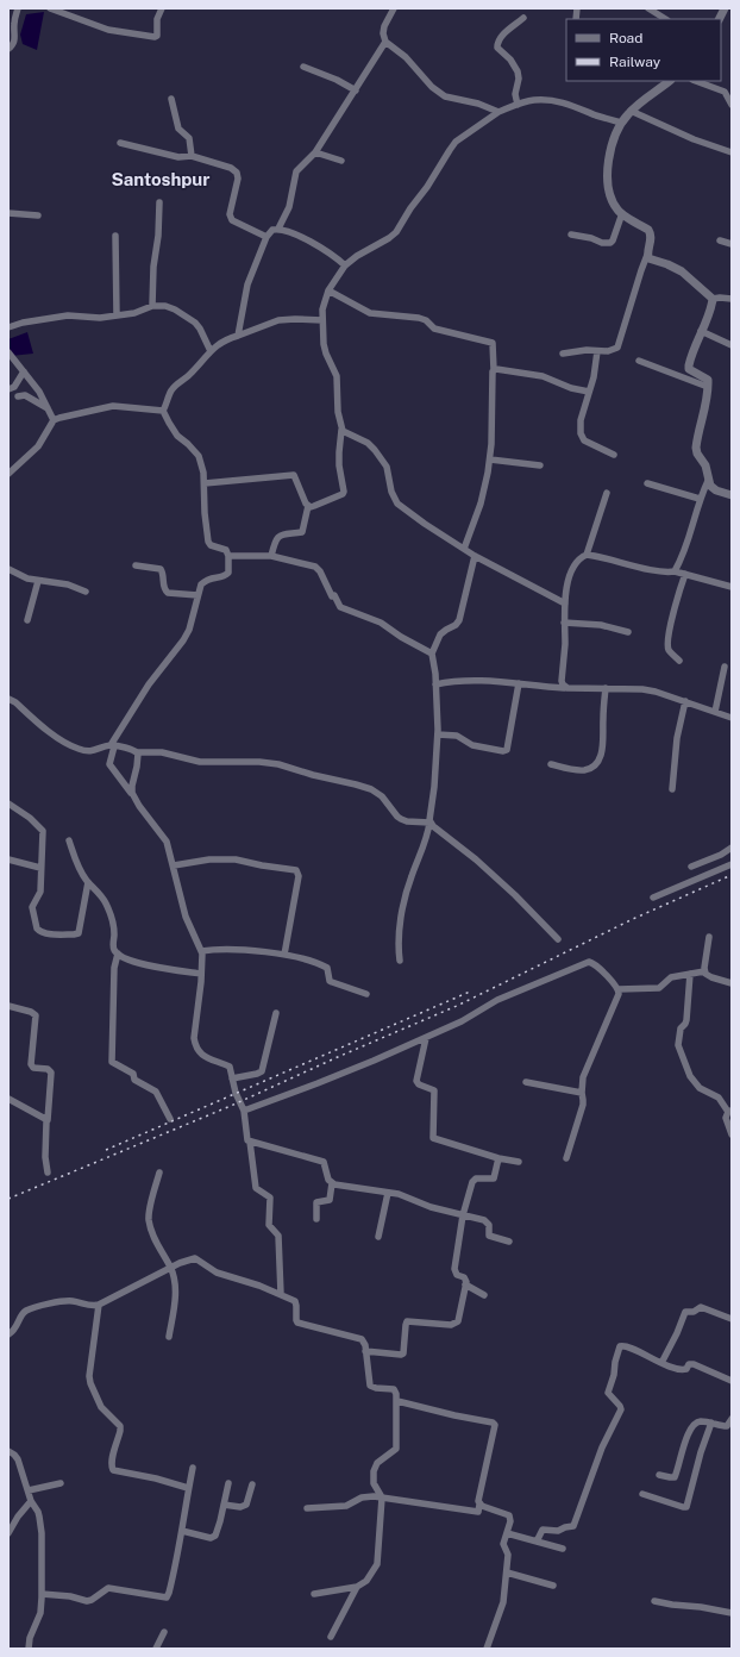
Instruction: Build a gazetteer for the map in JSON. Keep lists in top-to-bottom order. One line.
{"districts":["Santoshpur"],"legend":["Road","Railway"]}
